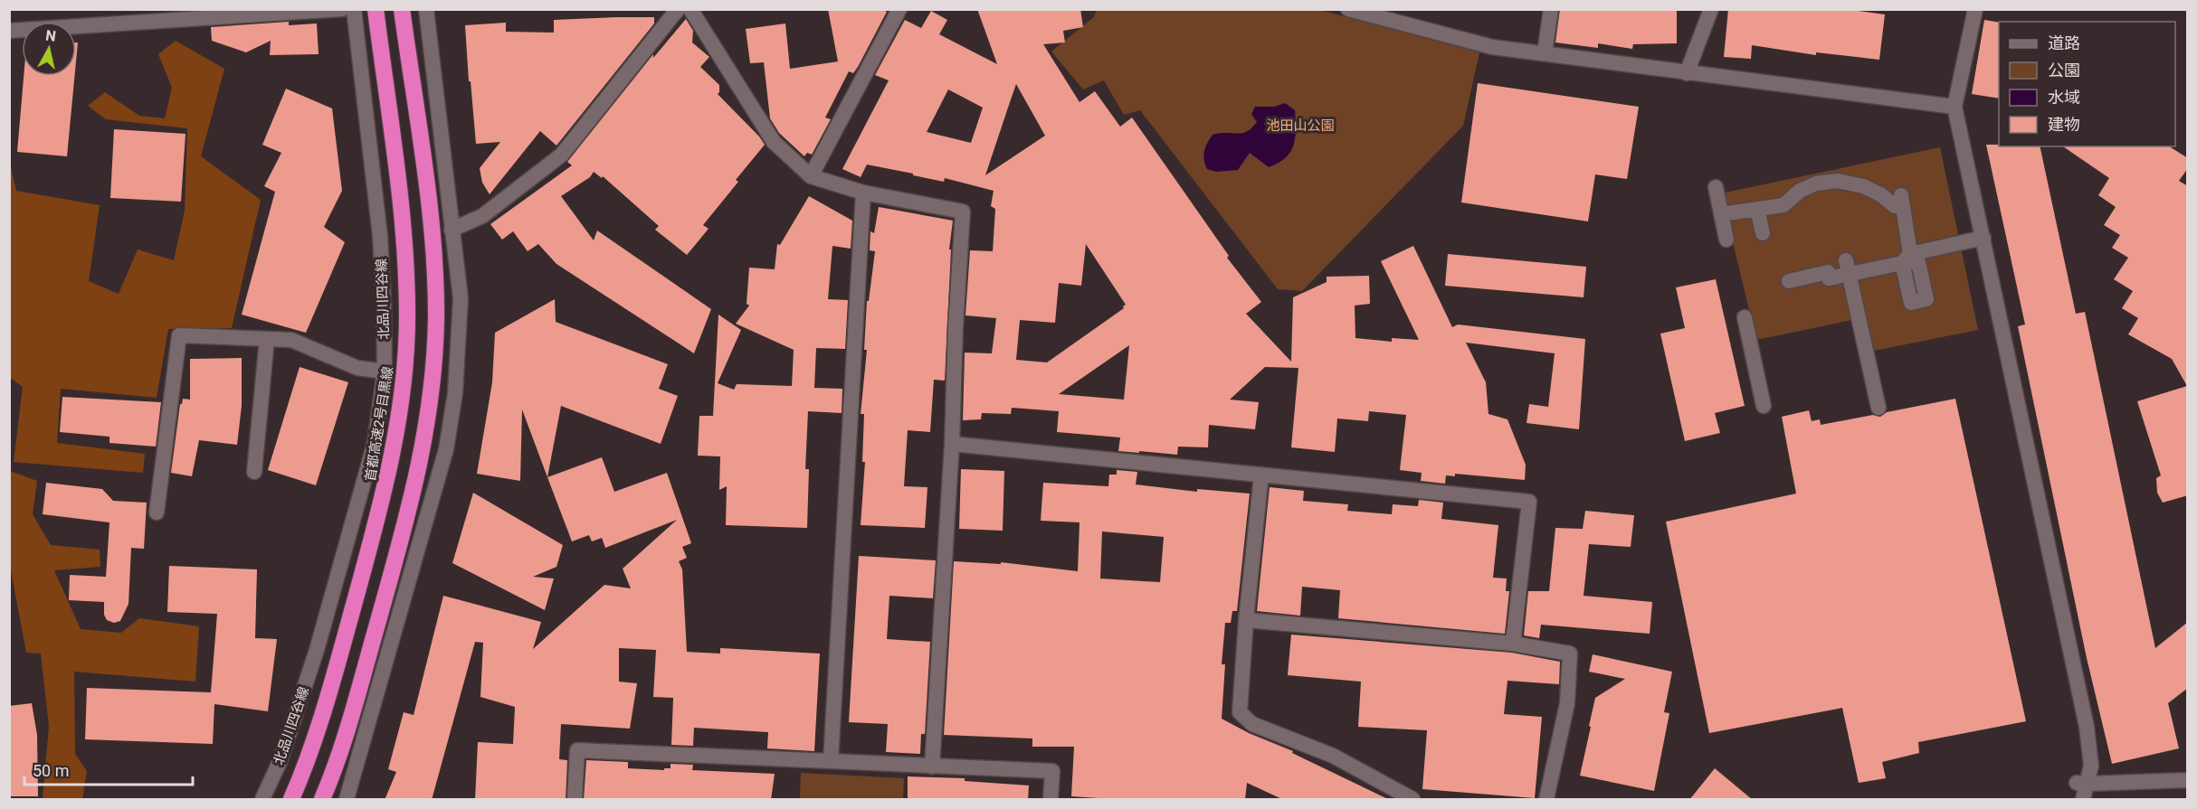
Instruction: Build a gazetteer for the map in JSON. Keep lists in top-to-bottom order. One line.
{"streets":{"highway":["首都高速2号目黒線"],"street":["北品川四谷線"]},"parks":["池田山公園"],"legend":["道路","公園","水域","建物"],"scale_bar":"50 m","north":"top"}
